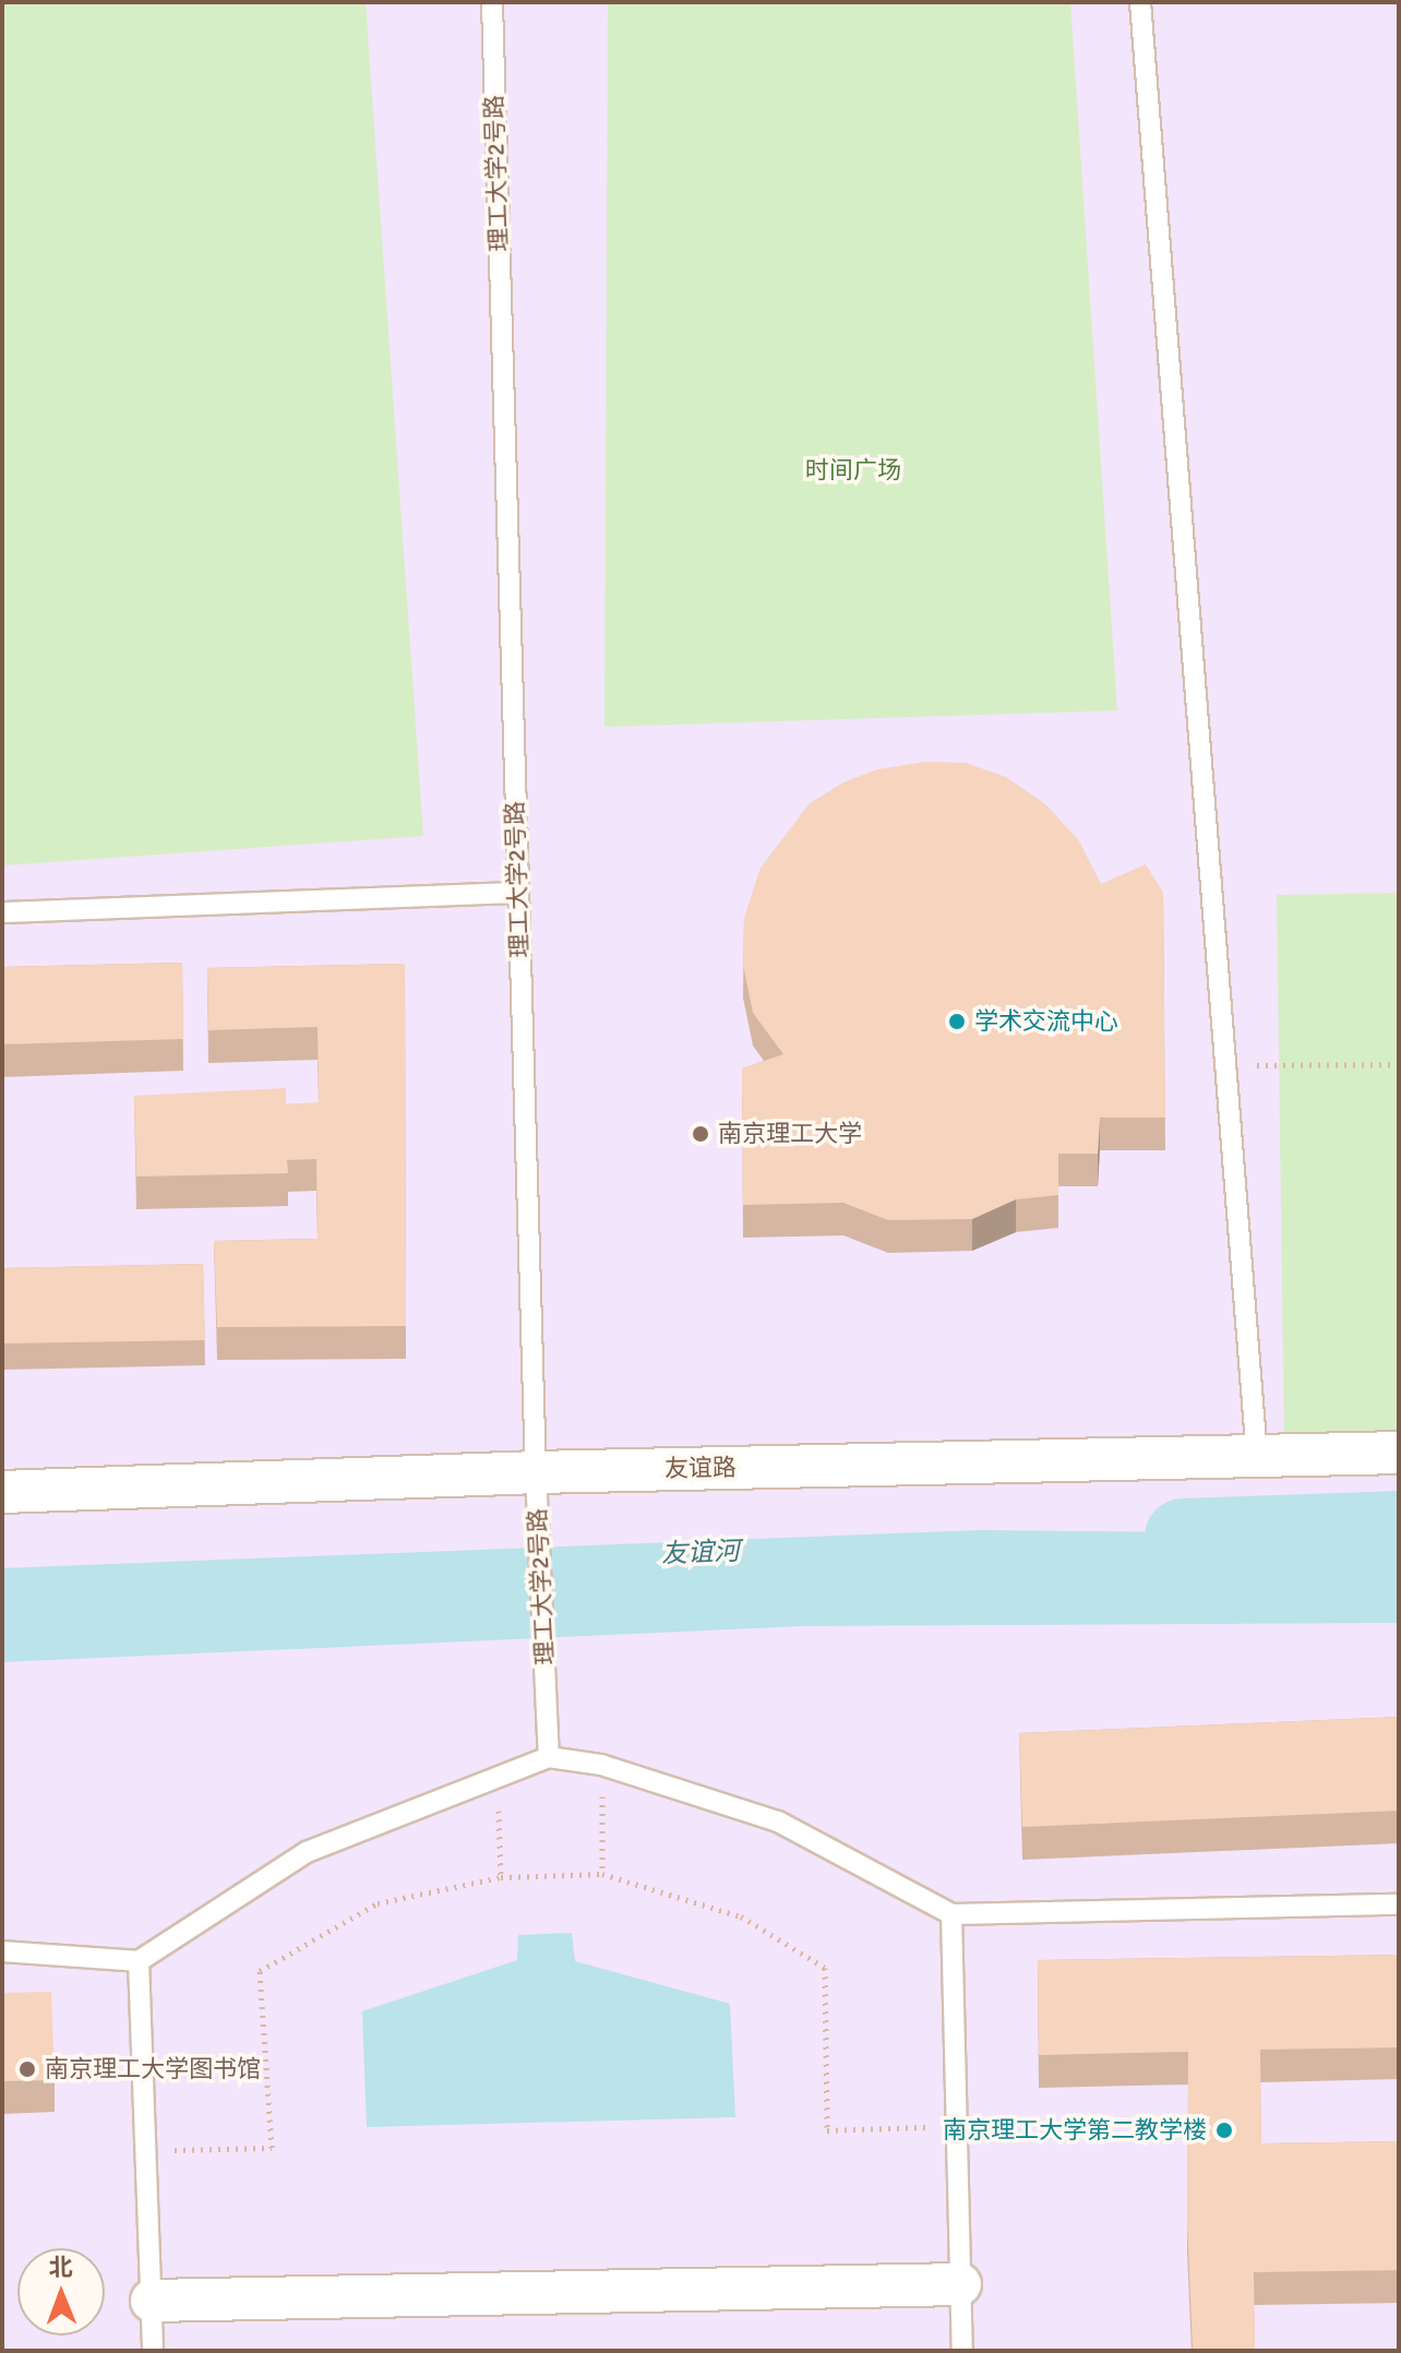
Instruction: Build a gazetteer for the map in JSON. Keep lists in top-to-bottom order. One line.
{"streets":{"street":["友谊路"],"lane":["理工大学2号路"]},"crossings":[["理工大学2号路","友谊路"]],"water":["友谊河"],"parks":["时间广场"],"places":["学术交流中心","南京理工大学","南京理工大学图书馆","南京理工大学第二教学楼"],"north":"top"}
